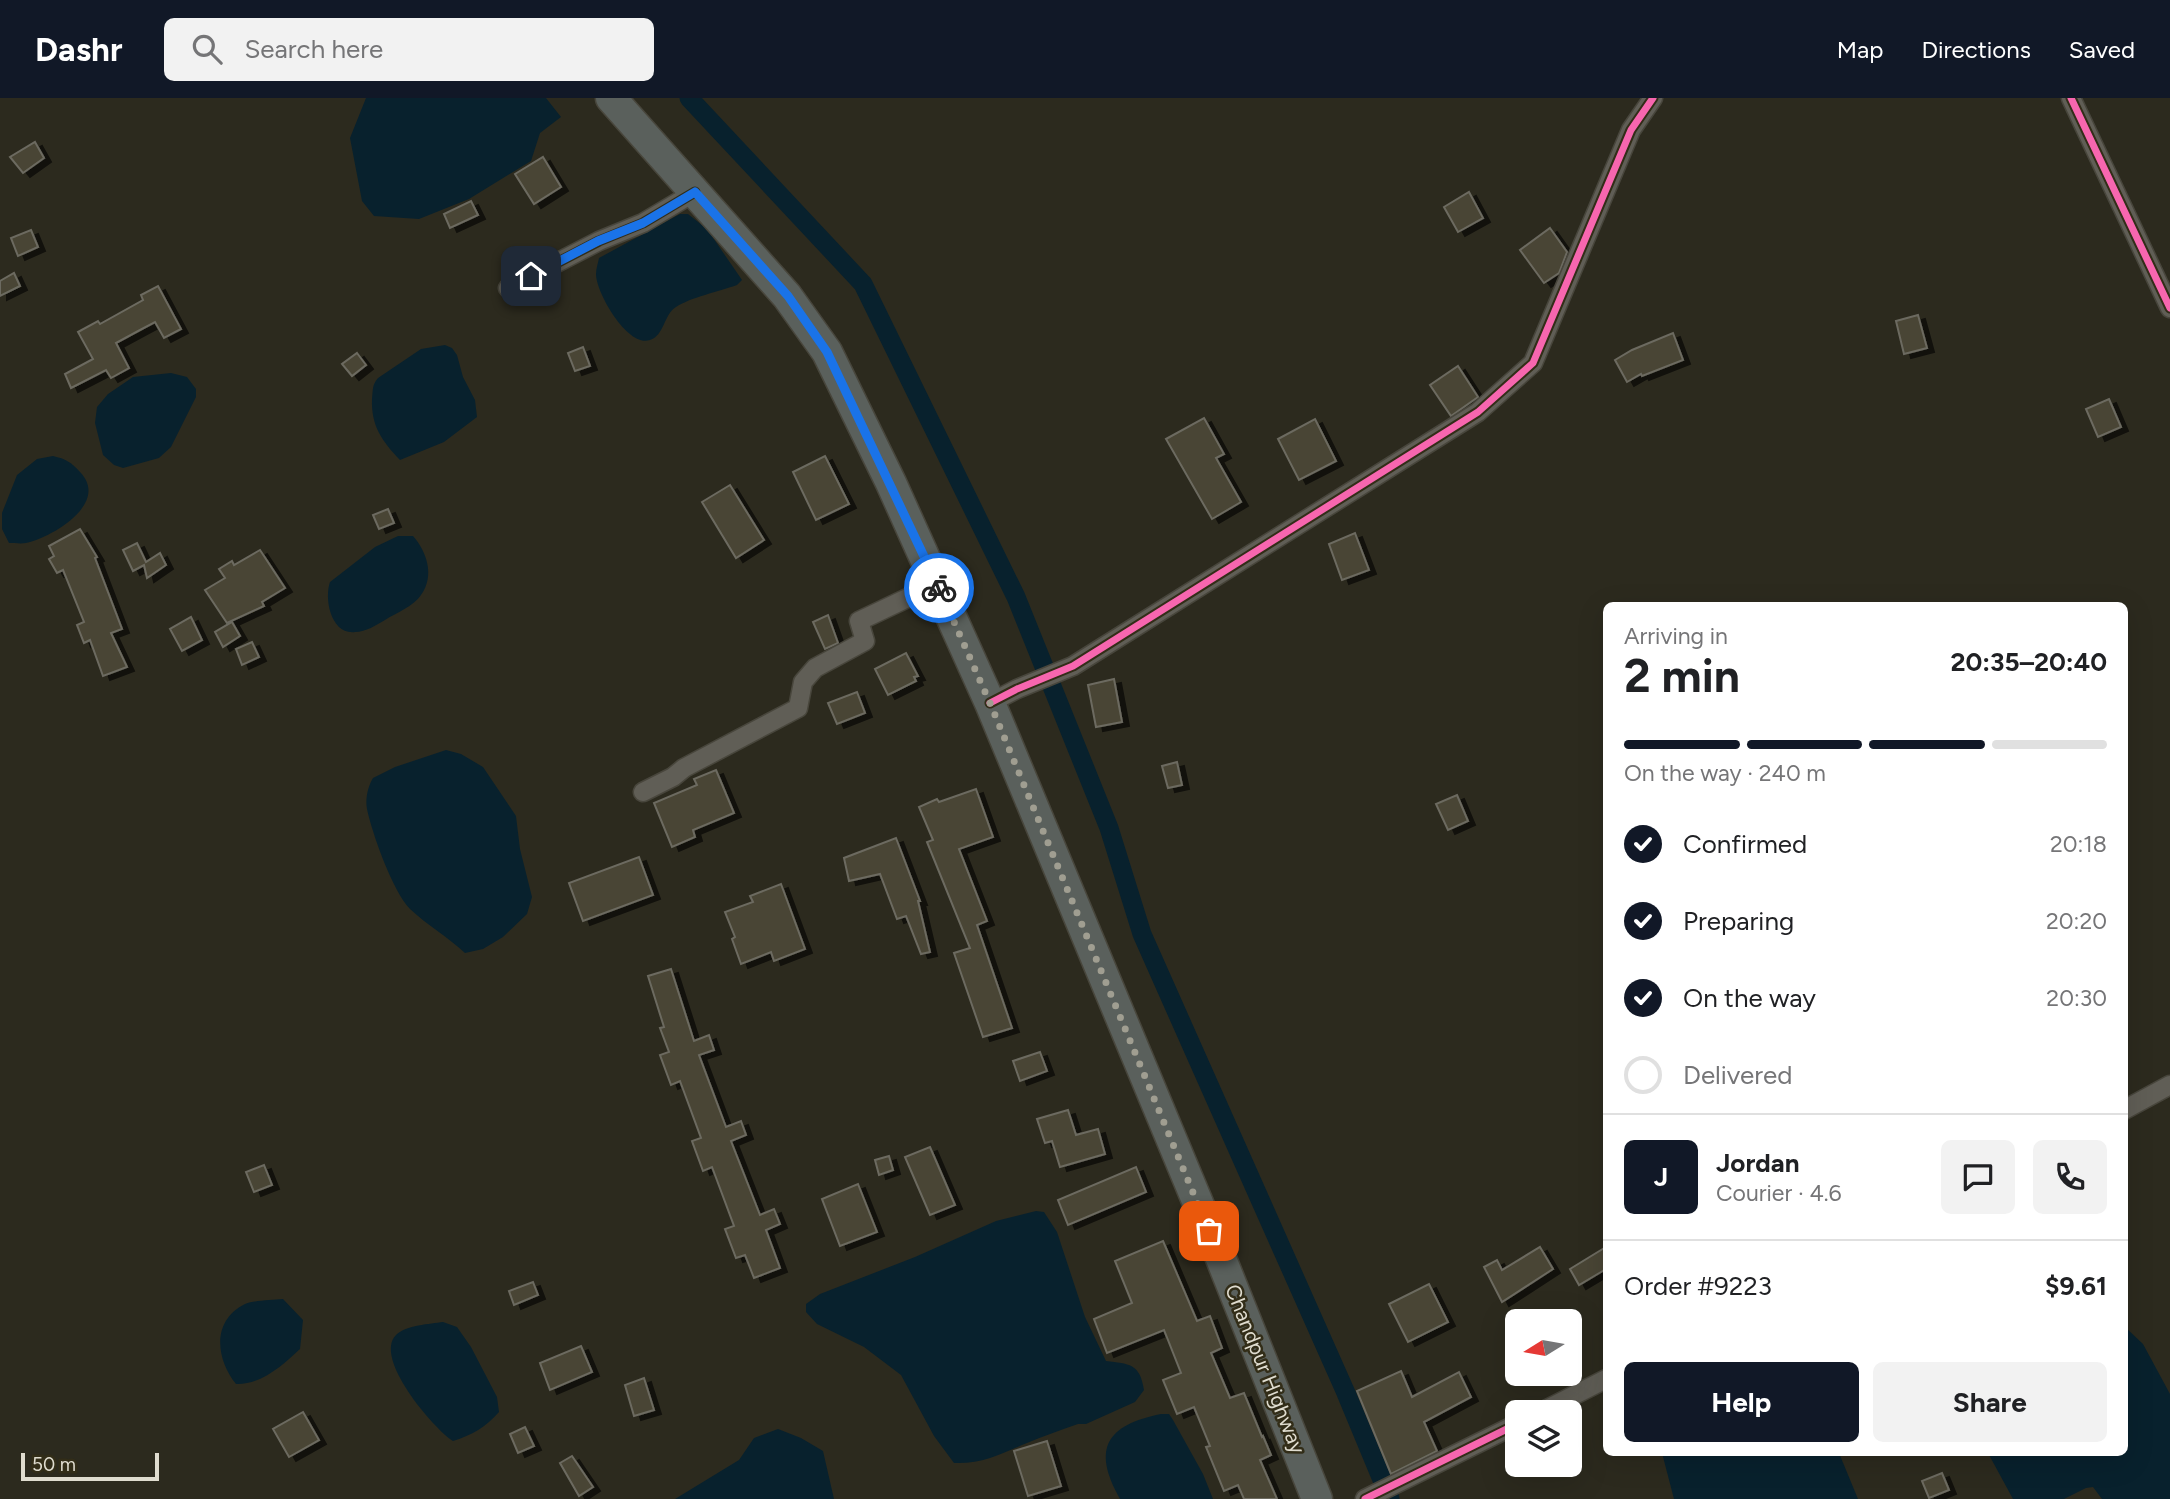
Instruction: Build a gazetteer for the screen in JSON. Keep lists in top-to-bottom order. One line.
{"streets":{"main road":["Chandpur Highway"]},"scale_bar":"50 m","north":"left","page":{"header":"Dashr","search":"Search here","nav":["Map","Directions","Saved"],"heading":["2 min","Arriving in","20:35–20:40"],"panel":["Jordan","Courier · 4.6","Order #9223","$9.61"],"bar":"On the way · 240 m","list":[["Confirmed","20:18"],["Preparing","20:20"],["On the way","20:30"],"Delivered"],"round":"J","buttons":["Help","Share"],"scale":"50 m"}}
